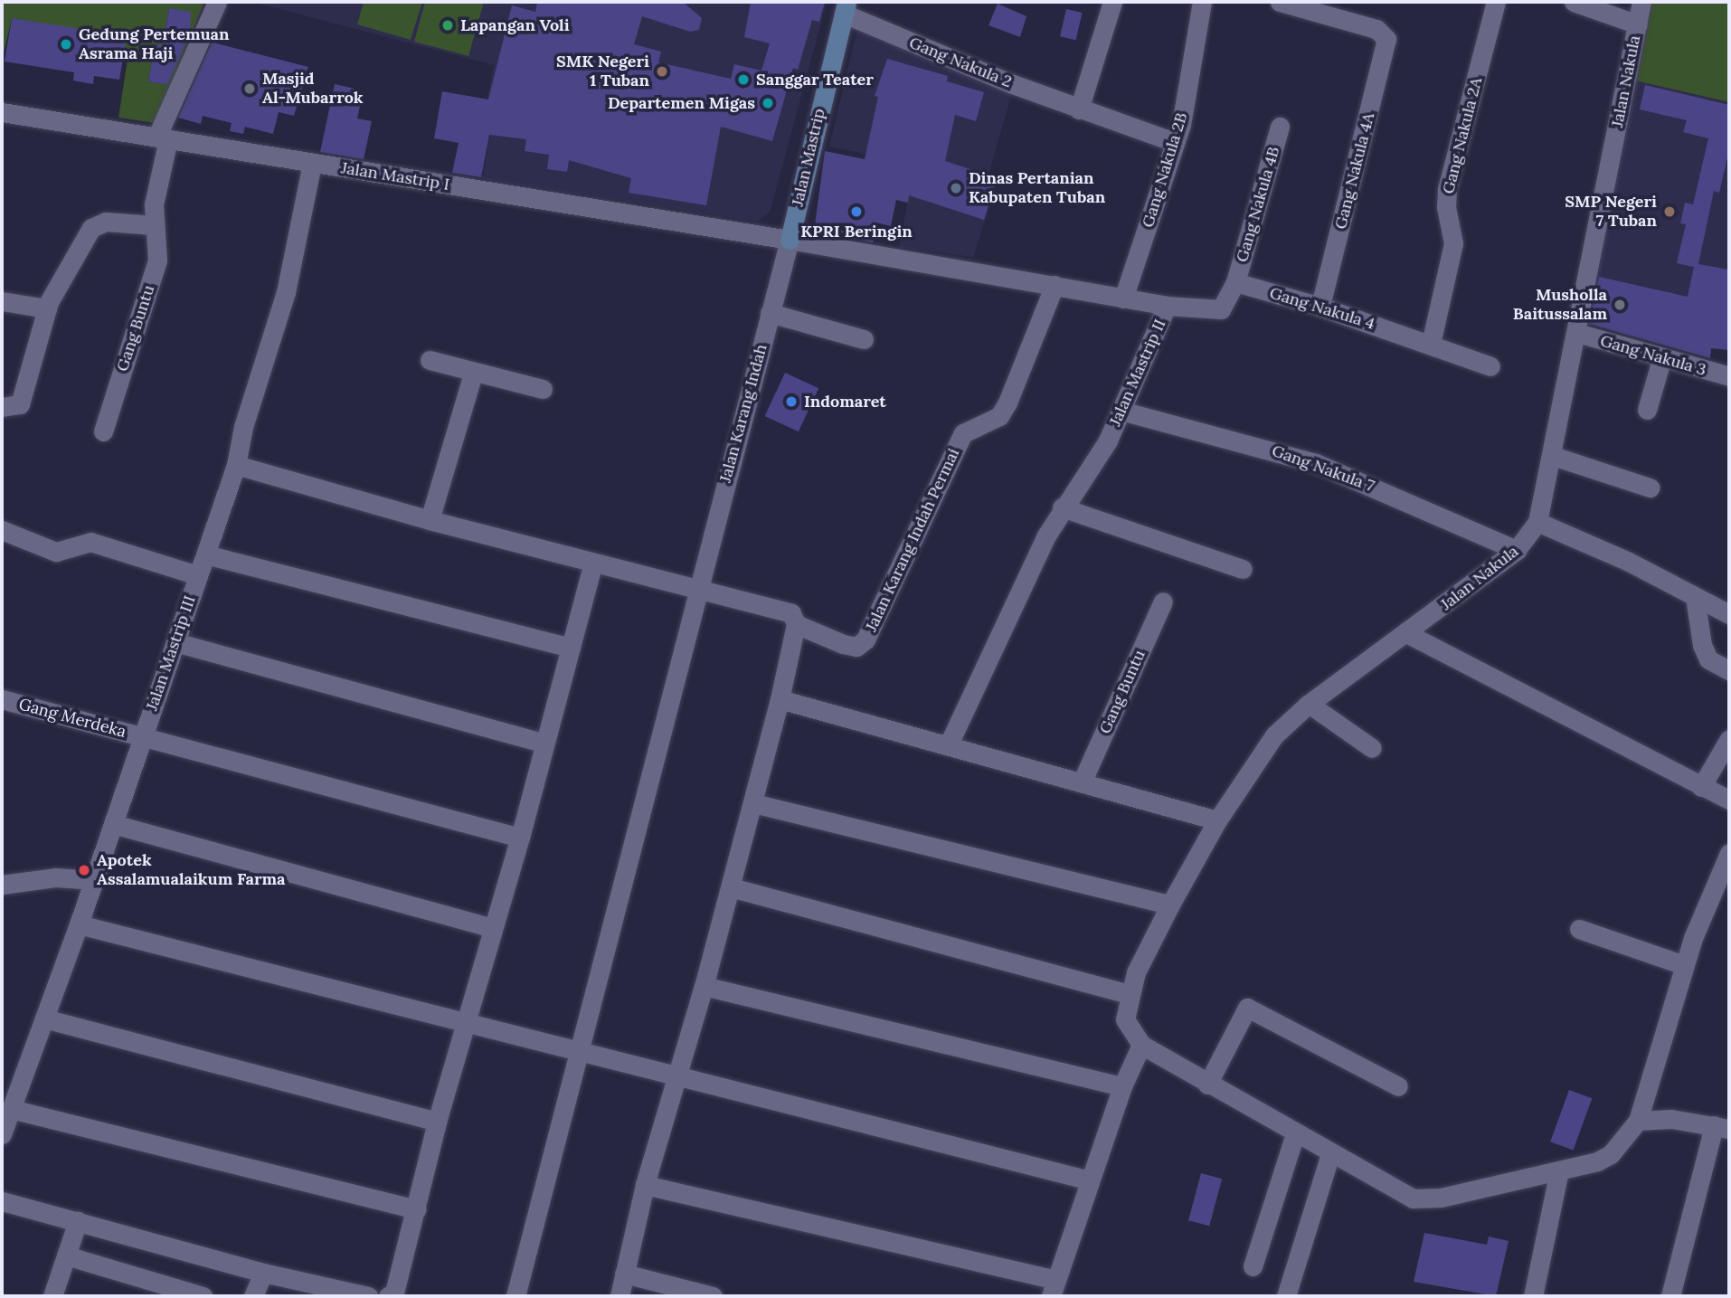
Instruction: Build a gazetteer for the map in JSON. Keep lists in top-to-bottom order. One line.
{"streets":{"street":["Gang Nakula 2","Jalan Nakula","Gang Nakula 2A","Jalan Mastrip","Gang Nakula 2B","Gang Nakula 4A","Jalan Mastrip I","Gang Nakula 4B","Gang Nakula 4","Gang Buntu","Gang Nakula 3","Jalan Mastrip II","Jalan Karang Indah","Gang Nakula 7","Jalan Karang Indah Permai","Jalan Mastrip III","Gang Merdeka"]},"crossings":[["Gang Nakula 2","Jalan Mastrip"],["Gang Nakula 2","Gang Nakula 2B"],["Jalan Nakula","Gang Nakula 3"],["Jalan Nakula","Gang Nakula 7"],["Gang Nakula 2A","Gang Nakula 4"],["Jalan Mastrip","Jalan Mastrip I"],["Jalan Mastrip","Jalan Mastrip II"],["Jalan Mastrip","Jalan Karang Indah"],["Gang Nakula 2B","Jalan Mastrip II"],["Gang Nakula 4A","Gang Nakula 4"],["Jalan Mastrip I","Gang Buntu"],["Jalan Mastrip I","Jalan Mastrip II"],["Jalan Mastrip I","Jalan Karang Indah"],["Jalan Mastrip I","Jalan Mastrip III"],["Gang Nakula 4B","Gang Nakula 4"],["Jalan Mastrip II","Jalan Karang Indah"],["Jalan Mastrip II","Gang Nakula 7"],["Jalan Mastrip II","Jalan Karang Indah Permai"],["Jalan Karang Indah","Jalan Karang Indah Permai"],["Jalan Karang Indah Permai","Jalan Mastrip III"],["Jalan Mastrip III","Gang Merdeka"]],"places":["Lapangan Voli","Gedung Pertemuan Asrama Haji","SMK Negeri 1 Tuban","Sanggar Teater","Masjid Al-Mubarrok","Departemen Migas","Dinas Pertanian Kabupaten Tuban","KPRI Beringin","SMP Negeri 7 Tuban","Musholla Baitussalam","Indomaret","Apotek Assalamualaikum Farma"]}
